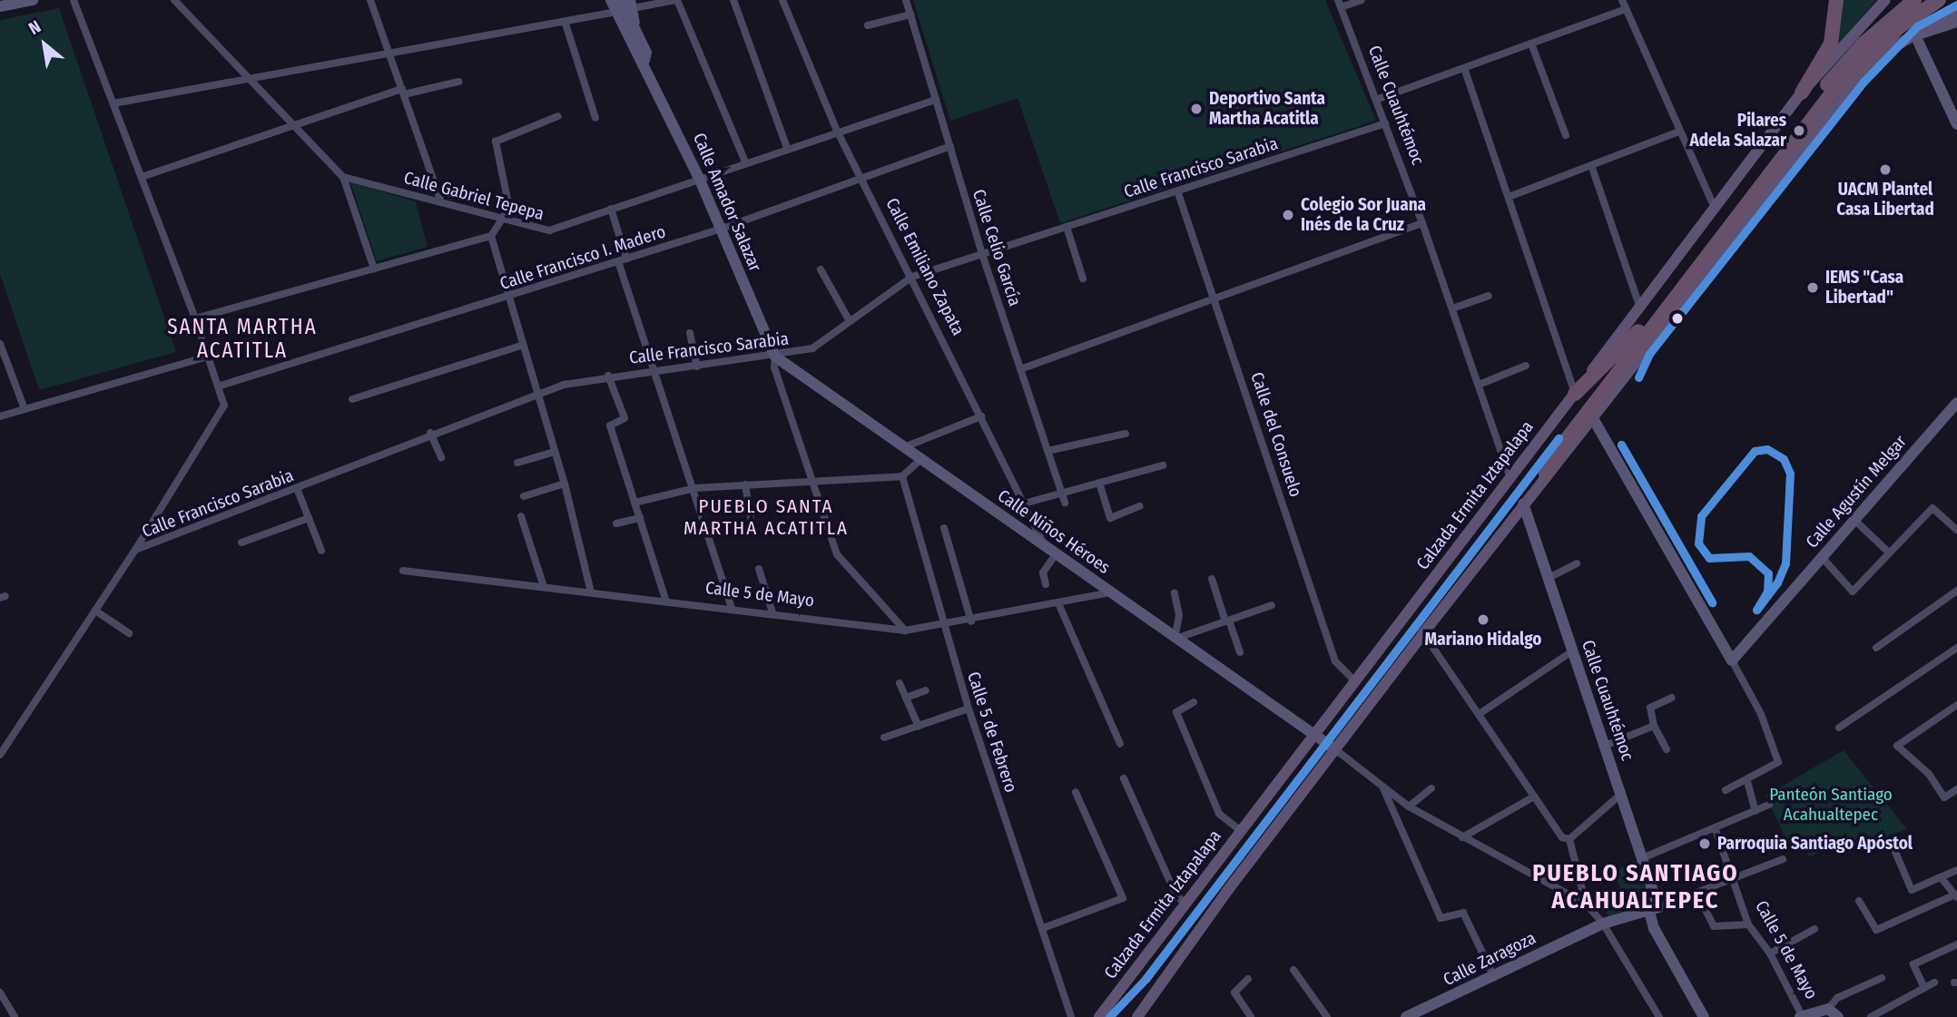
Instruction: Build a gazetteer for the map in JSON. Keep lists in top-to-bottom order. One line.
{"streets":{"main road":["Calzada Ermita Iztapalapa"],"street":["Calle Cuauhtémoc","Calle Francisco Sarabia","Calle Gabriel Tepepa","Calle Amador Salazar","Calle Celio García","Calle Francisco I. Madero","Calle Emiliano Zapata","Calle del Consuelo","Calle Agustín Melgar","Calle Niños Héroes","Calle 5 de Mayo","Calle 5 de Febrero","Calle Zaragoza"]},"crossings":[["Calle Cuauhtémoc","Calle Francisco Sarabia"],["Calle Cuauhtémoc","Calzada Ermita Iztapalapa"],["Calle Cuauhtémoc","Calle Zaragoza"],["Calle Francisco Sarabia","Calle Amador Salazar"],["Calle Francisco Sarabia","Calle Celio García"],["Calle Francisco Sarabia","Calle Emiliano Zapata"],["Calle Francisco Sarabia","Calle del Consuelo"],["Calle Francisco Sarabia","Calle Niños Héroes"],["Calle Gabriel Tepepa","Calle Amador Salazar"],["Calle Gabriel Tepepa","Calle Celio García"],["Calle Gabriel Tepepa","Calle Emiliano Zapata"],["Calle Amador Salazar","Calle Francisco I. Madero"],["Calle Amador Salazar","Calle Niños Héroes"],["Calle Celio García","Calle Francisco I. Madero"],["Calle Francisco I. Madero","Calle Emiliano Zapata"],["Calle Emiliano Zapata","Calle Niños Héroes"],["Calle del Consuelo","Calzada Ermita Iztapalapa"],["Calzada Ermita Iztapalapa","Calle Niños Héroes"],["Calle Niños Héroes","Calle 5 de Mayo"],["Calle 5 de Mayo","Calle 5 de Febrero"],["Calle 5 de Mayo","Calle Zaragoza"]],"districts":["SANTA MARTHA ACATITLA","PUEBLO SANTA MARTHA ACATITLA","PUEBLO SANTIAGO ACAHUALTEPEC"],"parks":["Panteón Santiago Acahualtepec"],"places":["Deportivo Santa Martha Acatitla","Pilares Adela Salazar","UACM Plantel Casa Libertad","Colegio Sor Juana Inés de la Cruz","IEMS \"Casa Libertad\"","Mariano Hidalgo","Parroquia Santiago Apóstol"],"north":"top left"}
